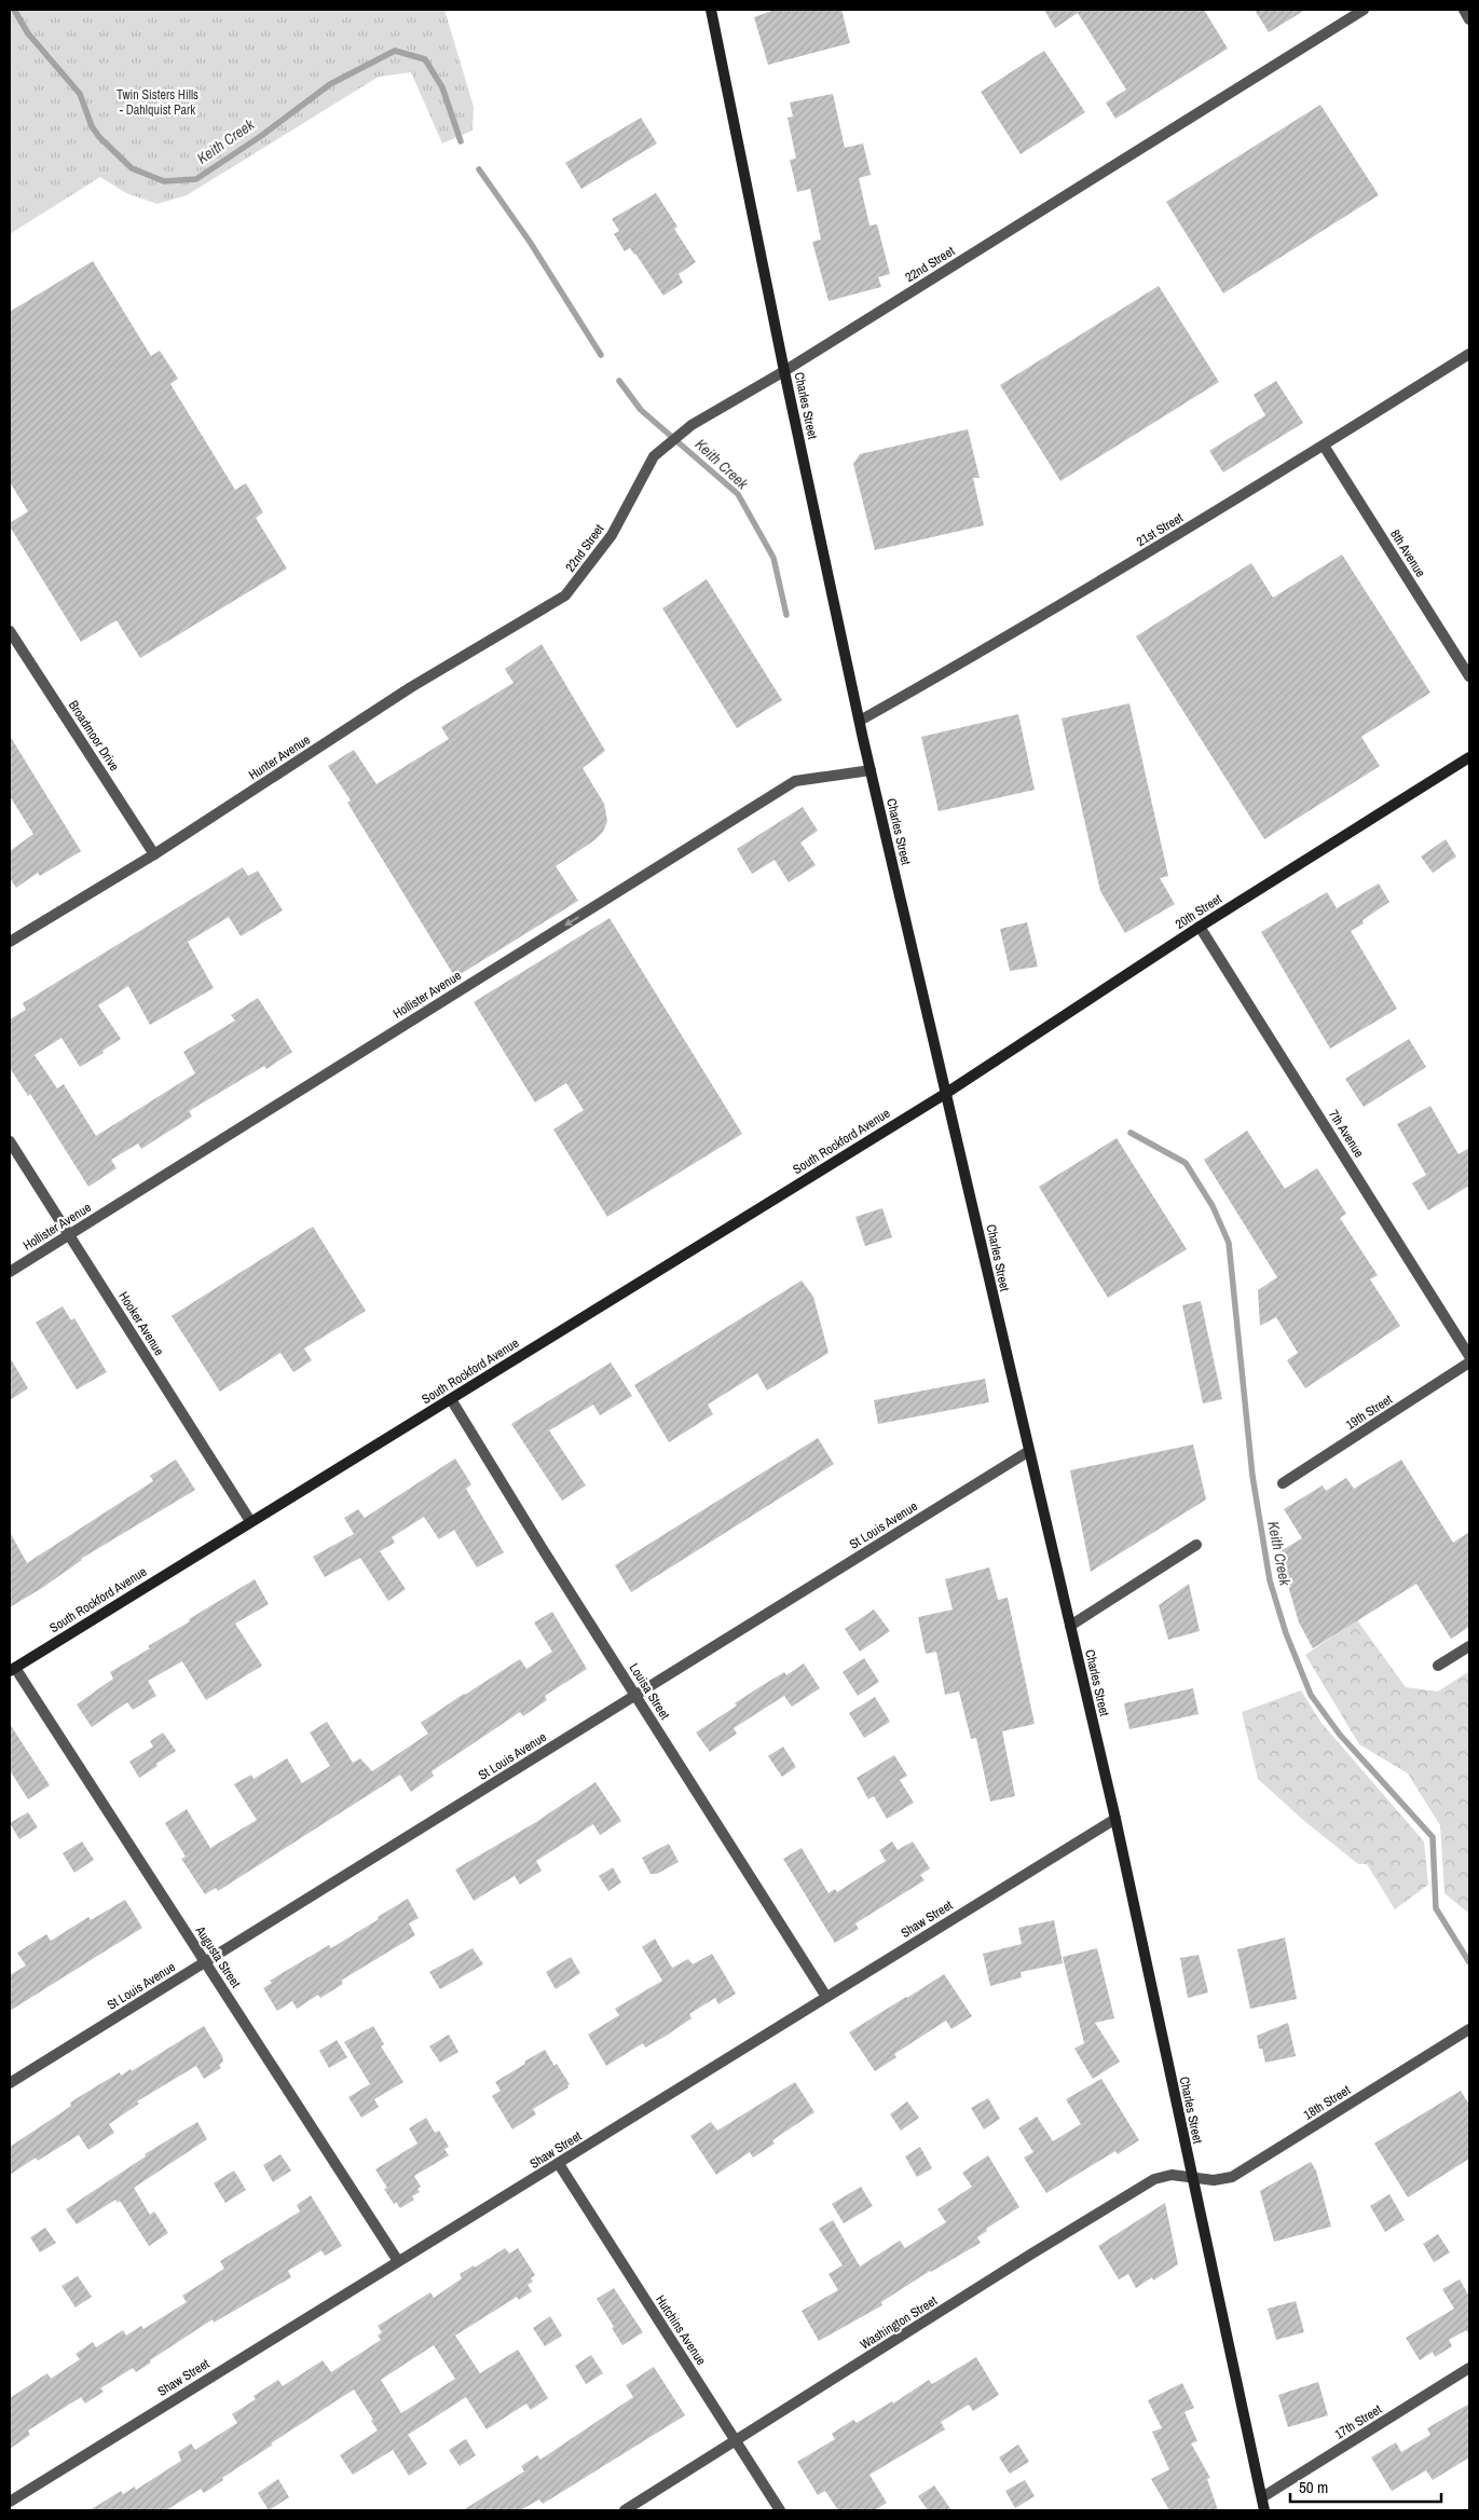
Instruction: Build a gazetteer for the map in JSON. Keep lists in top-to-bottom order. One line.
{"streets":{"main road":["Charles Street","20th Street","South Rockford Avenue"],"street":["22nd Street","21st Street","8th Avenue","Broadmoor Drive","Hunter Avenue","Hollister Avenue","7th Avenue","Hooker Avenue","19th Street","St Louis Avenue","Louisa Street","Shaw Street","Augusta Street","18th Street","Washington Street","Hutchins Avenue","17th Street"]},"crossings":[["22nd Street","Charles Street"],["22nd Street","Hunter Avenue"],["Charles Street","21st Street"],["Charles Street","20th Street"],["Charles Street","Hollister Avenue"],["Charles Street","South Rockford Avenue"],["Charles Street","St Louis Avenue"],["Charles Street","Shaw Street"],["Charles Street","18th Street"],["Charles Street","Washington Street"],["Charles Street","17th Street"],["21st Street","8th Avenue"],["Broadmoor Drive","Hunter Avenue"],["20th Street","7th Avenue"],["20th Street","South Rockford Avenue"],["Hollister Avenue","Hooker Avenue"],["South Rockford Avenue","Hooker Avenue"],["South Rockford Avenue","Louisa Street"],["South Rockford Avenue","Augusta Street"],["St Louis Avenue","Louisa Street"],["St Louis Avenue","Augusta Street"],["Louisa Street","Shaw Street"],["Shaw Street","Augusta Street"],["Shaw Street","Hutchins Avenue"],["18th Street","Washington Street"],["Washington Street","Hutchins Avenue"]],"one_way":["Hollister Avenue"],"water":["Keith Creek"],"parks":["Twin Sisters Hills - Dahlquist Park"],"scale_bar":"50 m"}
